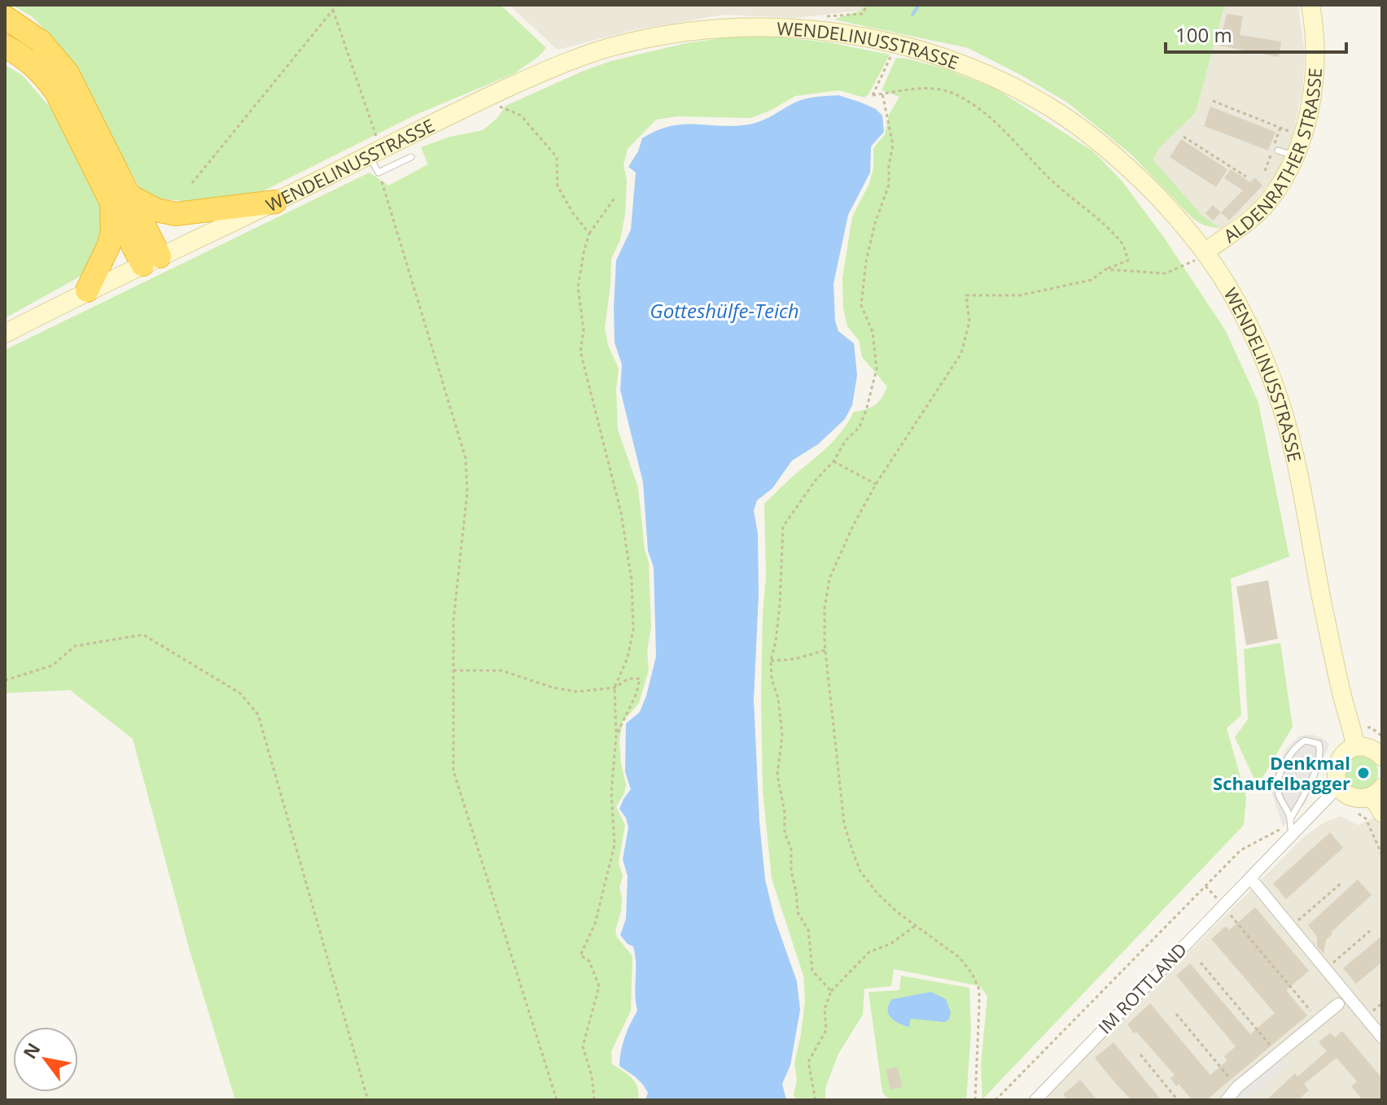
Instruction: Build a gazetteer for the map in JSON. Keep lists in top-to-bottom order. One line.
{"streets":{"main road":["WENDELINUSSTRASSE","ALDENRATHER STRASSE"],"street":["IM ROTTLAND"]},"crossings":[["WENDELINUSSTRASSE","ALDENRATHER STRASSE"]],"water":["Gotteshülfe-Teich"],"places":["Denkmal Schaufelbagger"],"scale_bar":"100 m","north":"top left"}
